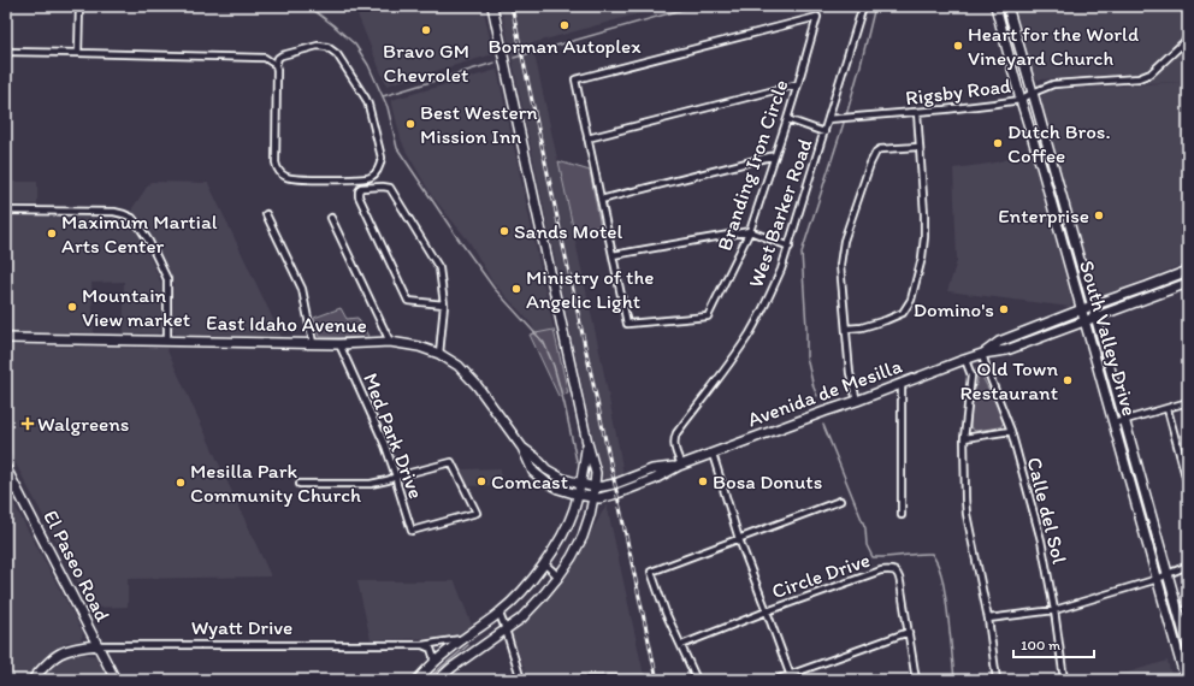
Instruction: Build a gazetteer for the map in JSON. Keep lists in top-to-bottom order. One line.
{"streets":{"main road":["East Idaho Avenue","South Valley Drive","Avenida de Mesilla","El Paseo Road","Wyatt Drive"],"street":["Rigsby Road","Branding Iron Circle","West Barker Road","Med Park Drive","Calle del Sol","Circle Drive"]},"crossings":[["Rigsby Road","West Barker Road"],["Rigsby Road","South Valley Drive"],["West Barker Road","Avenida de Mesilla"],["East Idaho Avenue","Avenida de Mesilla"],["East Idaho Avenue","Med Park Drive"],["South Valley Drive","Avenida de Mesilla"],["Avenida de Mesilla","Calle del Sol"],["El Paseo Road","Wyatt Drive"]],"places":{"other":["Borman Autoplex","Bravo GM Chevrolet","Heart for the World Vineyard Church","Best Western Mission Inn","Dutch Bros. Coffee","Enterprise","Sands Motel","Maximum Martial Arts Center","Ministry of the Angelic Light","Mountain View market","Domino's","Old Town Restaurant","Comcast","Bosa Donuts","Mesilla Park Community Church"],"health":["Walgreens"]},"scale_bar":"100 m"}
